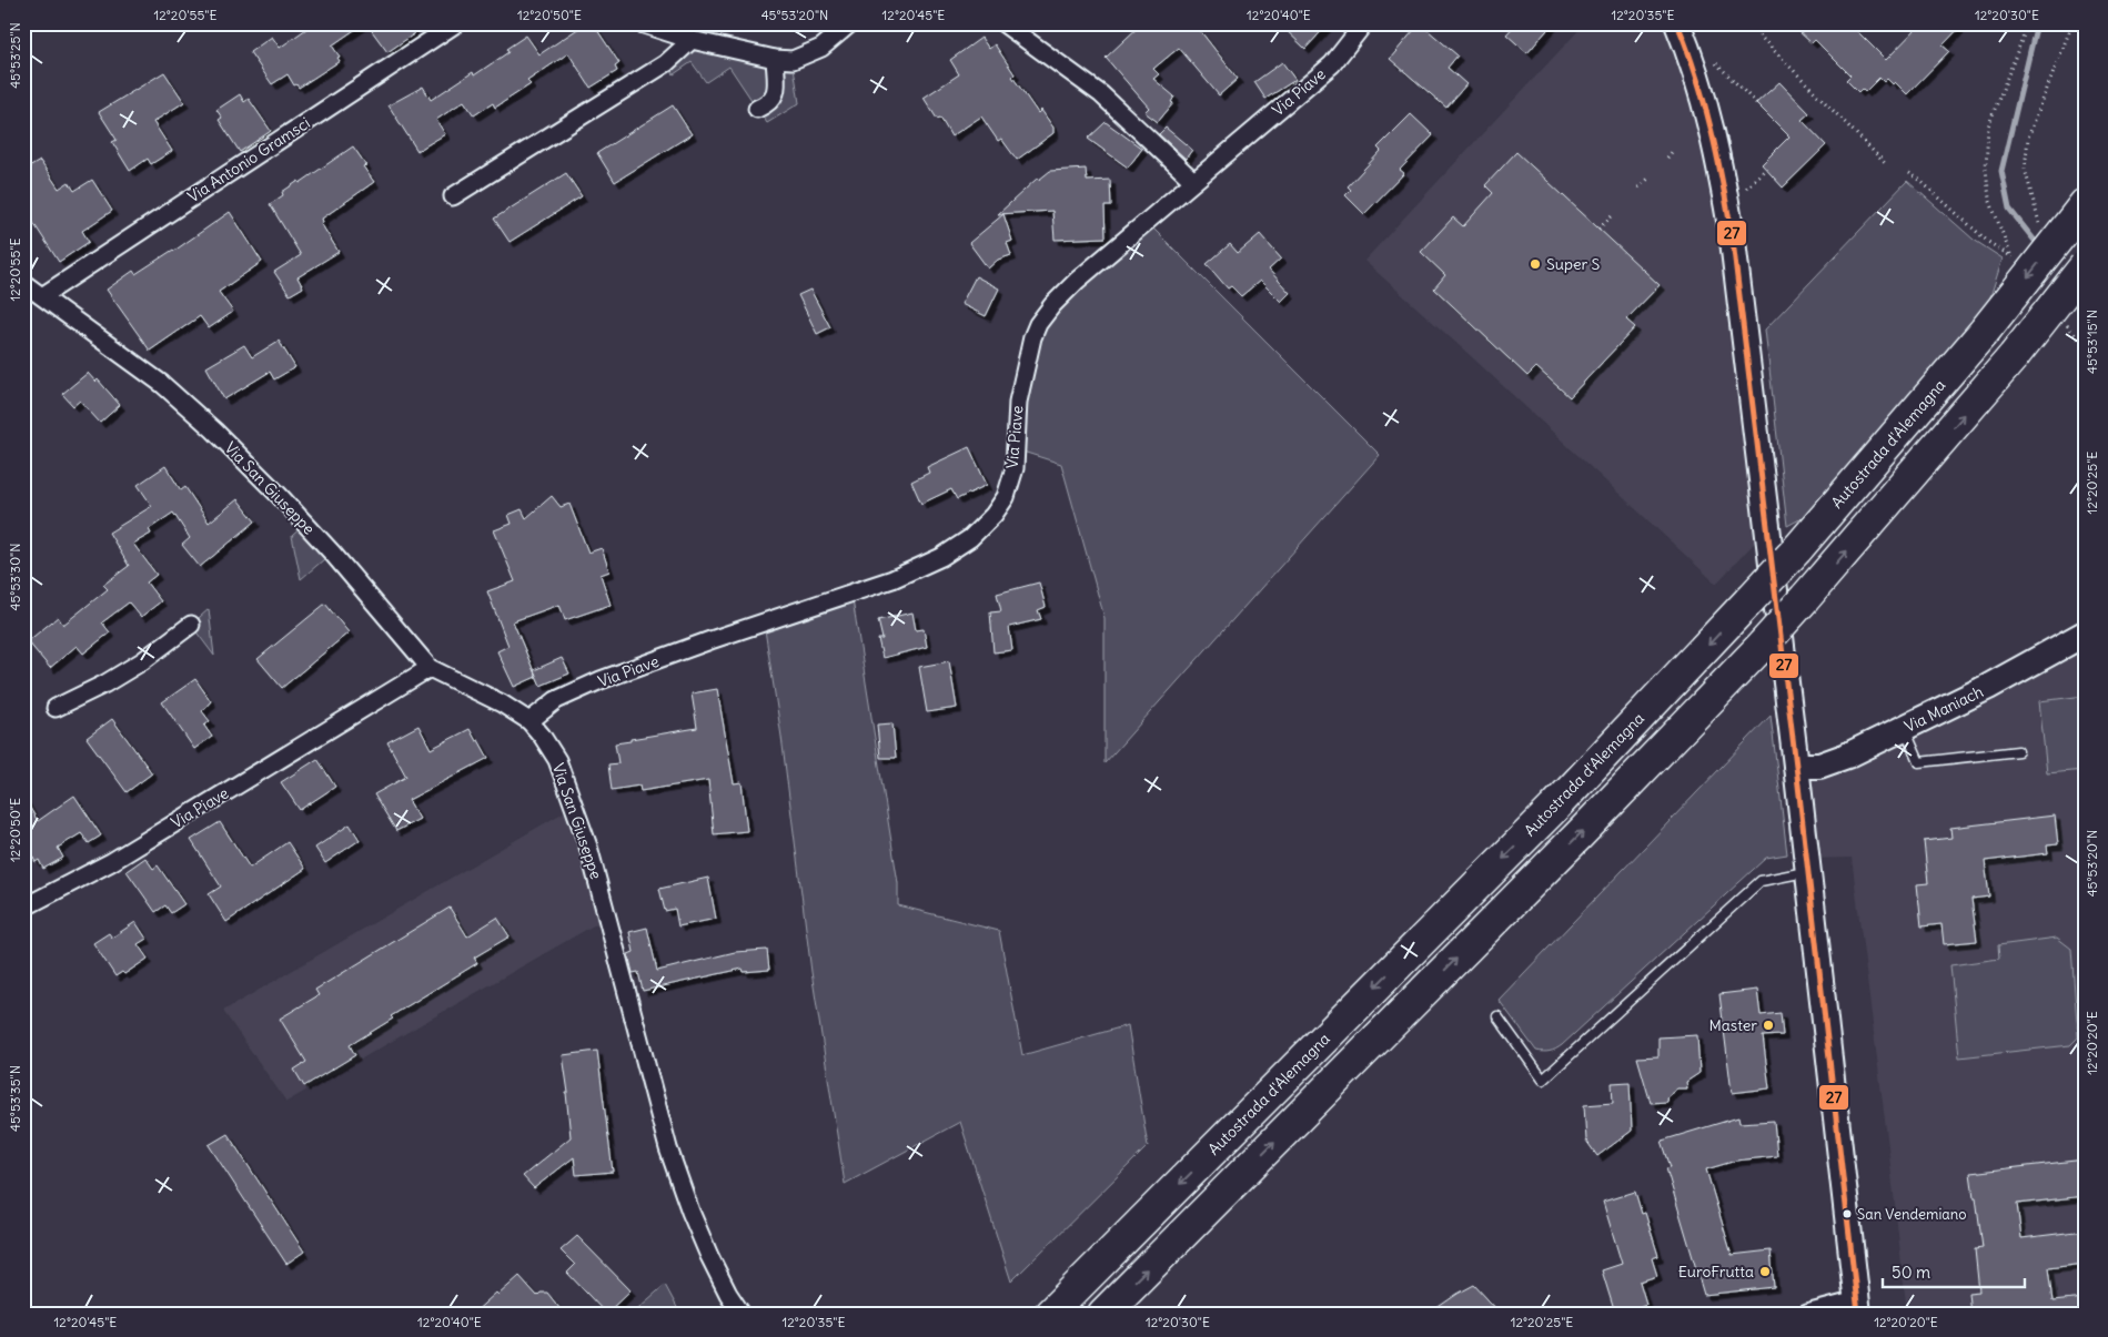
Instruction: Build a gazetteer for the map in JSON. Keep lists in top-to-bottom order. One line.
{"streets":{"highway":["Autostrada d'Alemagna"],"street":["Via Piave","Via Antonio Gramsci","Via San Giuseppe","Via Maniach"]},"crossings":[["Via Piave","Via San Giuseppe"],["Via Antonio Gramsci","Via San Giuseppe"]],"places":["Super S","Master","San Vendemiano","EuroFrutta"],"lines":["transit line 27"],"scale_bar":"50 m","coordinates":["12°20'55\"E","12°20'50\"E","45°53'20\"N","12°20'45\"E","12°20'40\"E","12°20'35\"E","12°20'30\"E","45°53'25\"N","45°53'15\"N","12°20'25\"E","45°53'30\"N","12°20'20\"E","45°53'35\"N"]}
